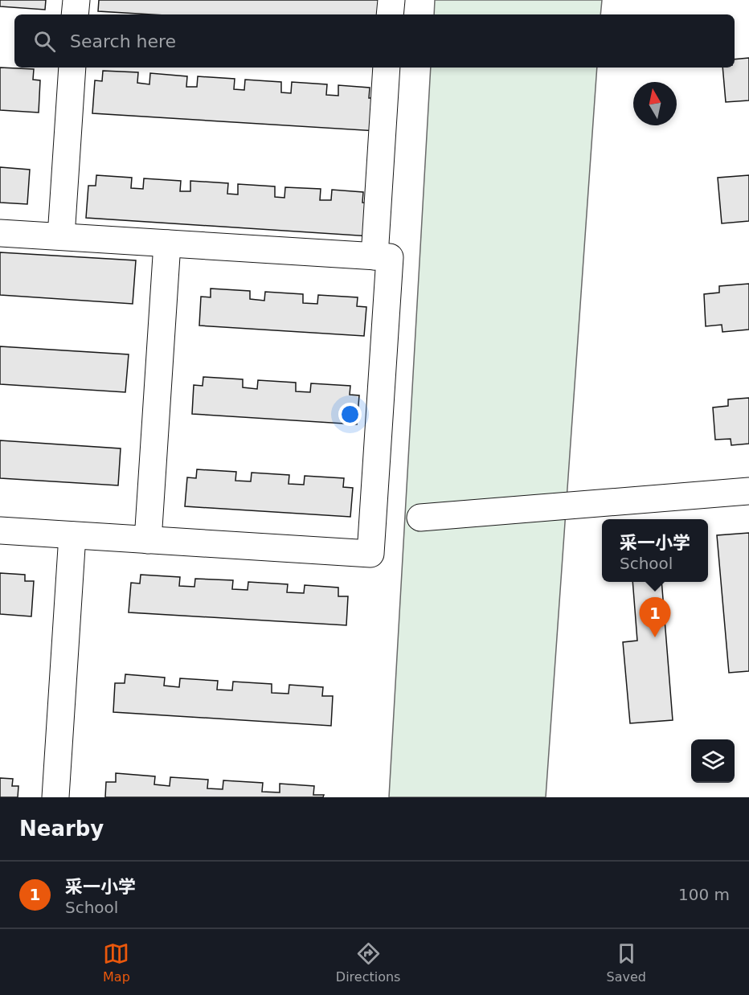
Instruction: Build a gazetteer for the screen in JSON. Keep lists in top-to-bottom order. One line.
{"north":"top","page":{"search":"Search here","popup":["采一小学","School"],"pins":"1","heading":"Nearby","list":[{"mark":"1","name":"采一小学","note":"School","value":"100 m"}],"nav":["Map","Directions","Saved"]}}
